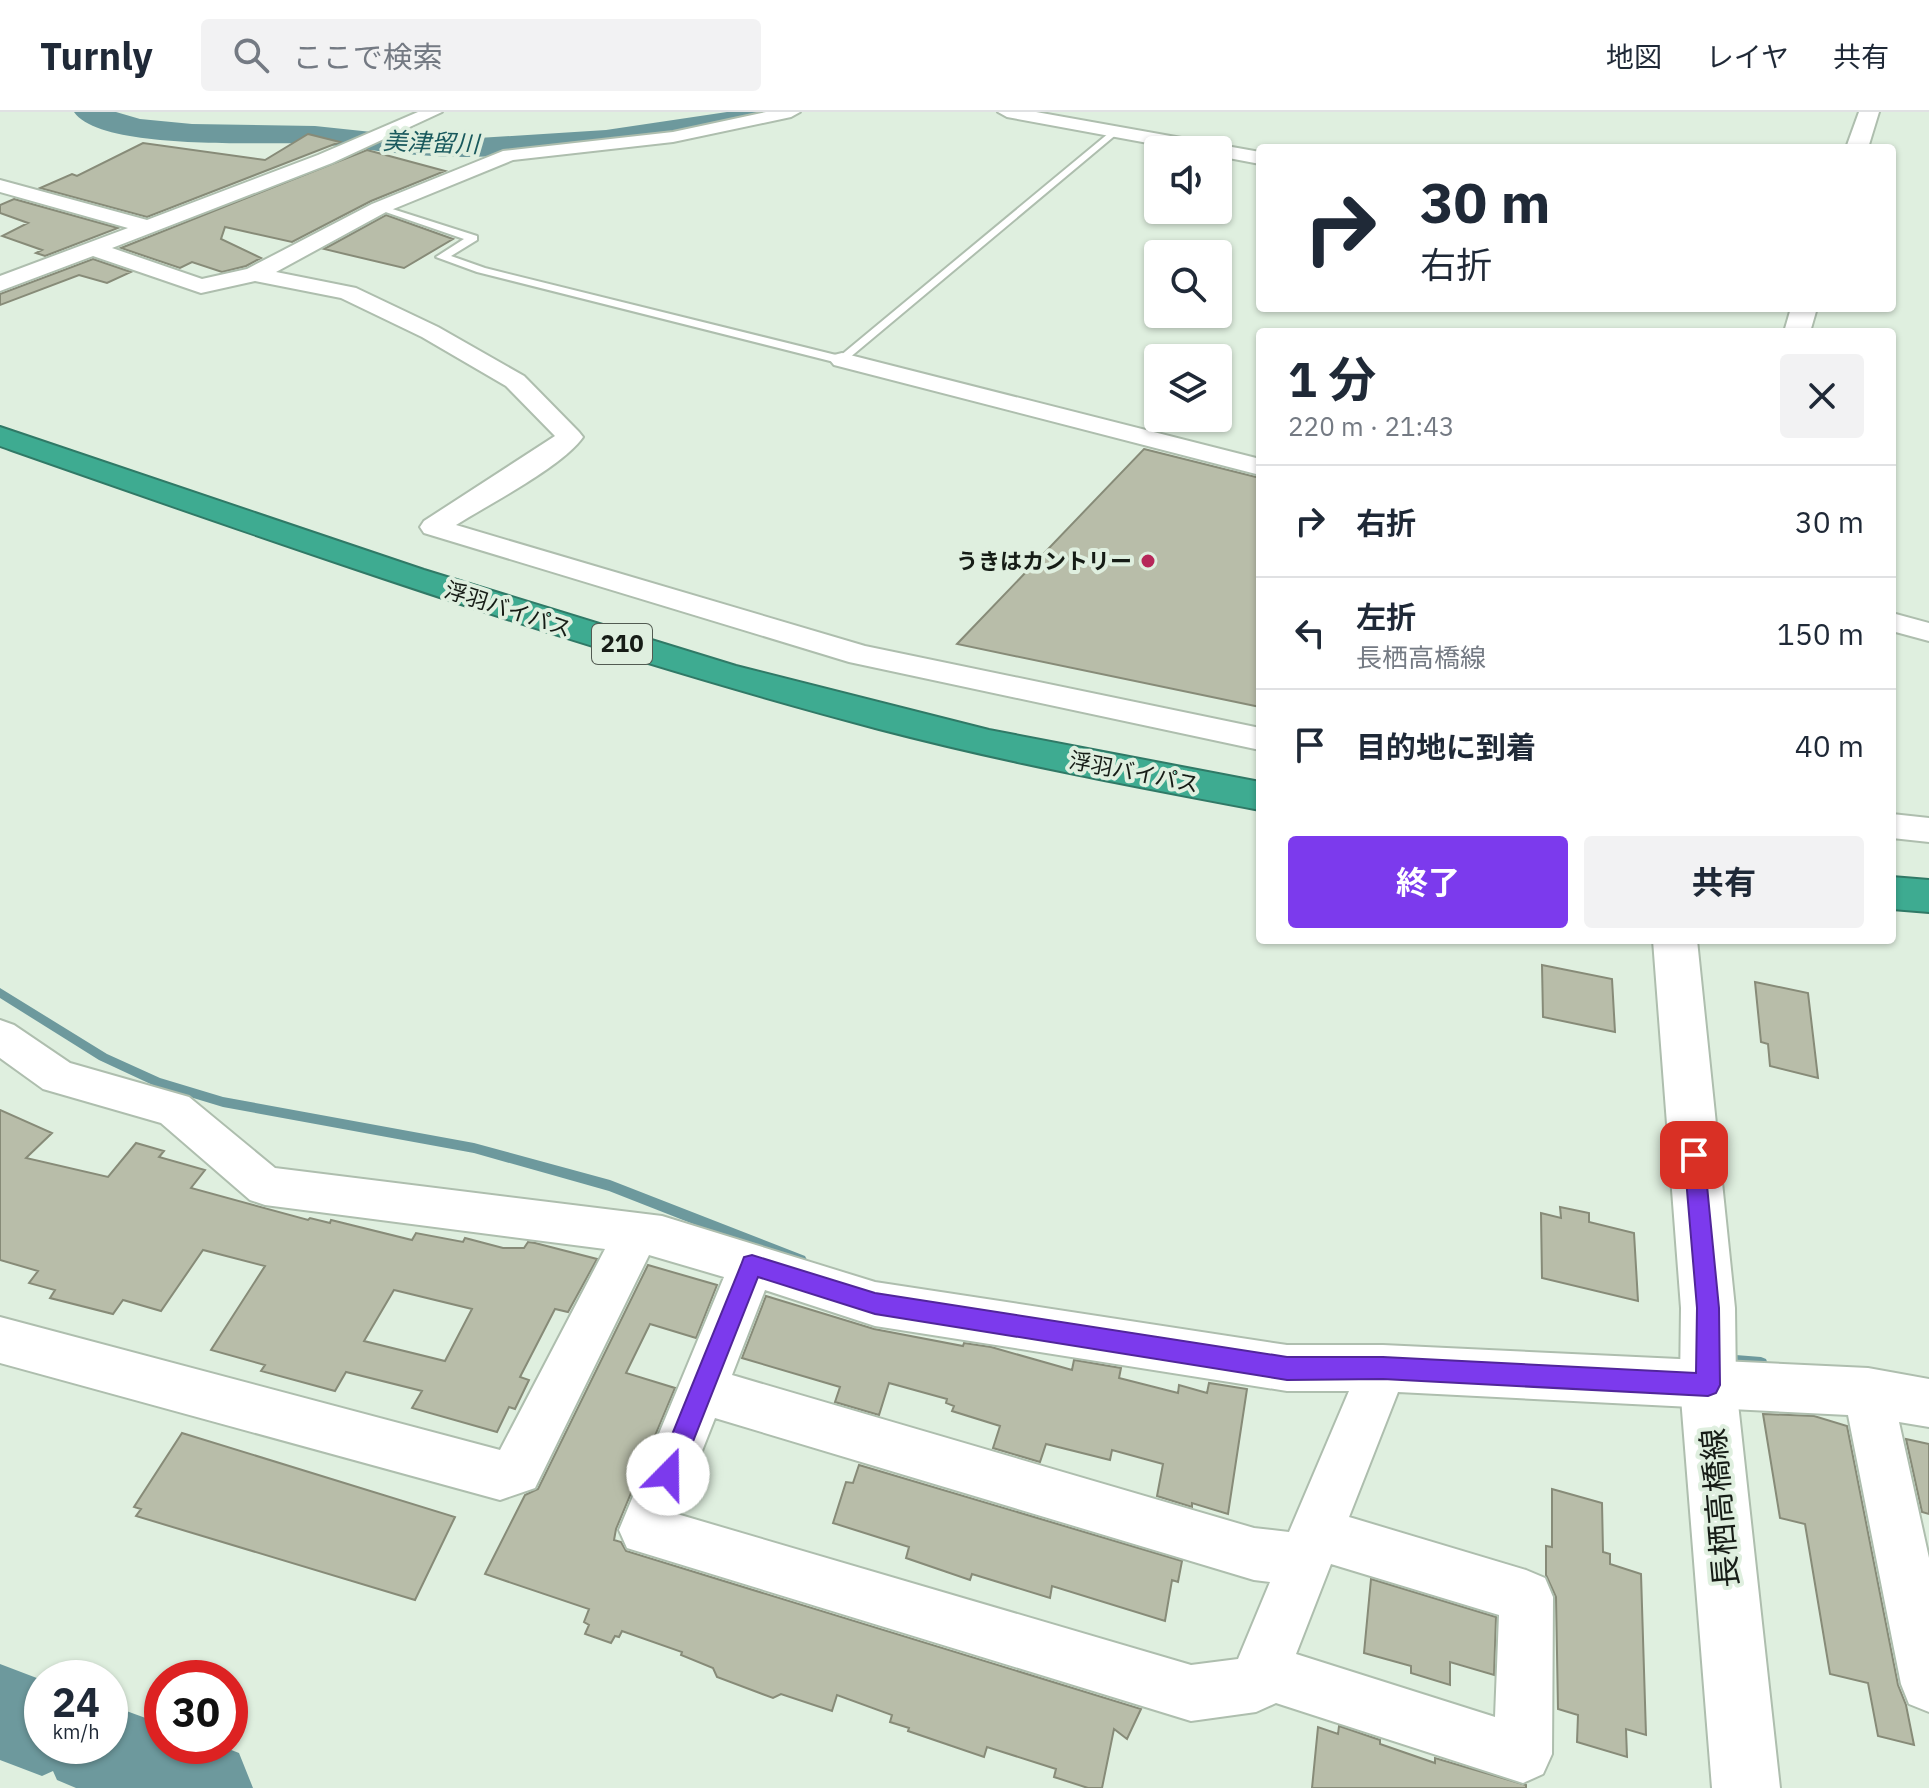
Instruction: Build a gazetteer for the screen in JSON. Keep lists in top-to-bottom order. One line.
{"streets":{"highway":["浮羽バイパス","210"],"main road":["長栖高橋線"]},"water":["美津留川"],"places":["うきはカントリー"],"page":{"header":"Turnly","search":"ここで検索","nav":["地図","レイヤ","共有"],"turn":["30 m","右折"],"heading":["1 分","220 m · 21:43"],"list":[{"name":"右折","value":"30 m"},{"name":"左折","note":"長栖高橋線","value":"150 m"},{"name":"目的地に到着","value":"40 m"}],"buttons":["終了","共有"],"speed":"24 km/h","limit":"30"}}
